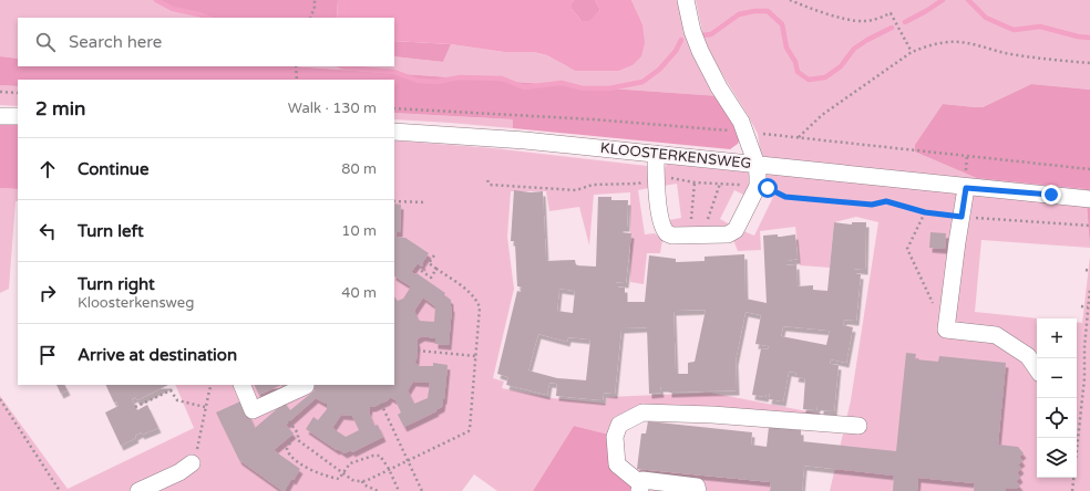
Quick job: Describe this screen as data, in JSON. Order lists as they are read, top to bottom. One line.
{"streets":{"street":["KLOOSTERKENSWEG"]},"page":{"search":"Search here","heading":["2 min","Walk · 130 m"],"list":[["Continue","80 m"],["Turn left","10 m"],["Turn right","Kloosterkensweg","40 m"],"Arrive at destination"],"map_buttons":["+","−"]}}
